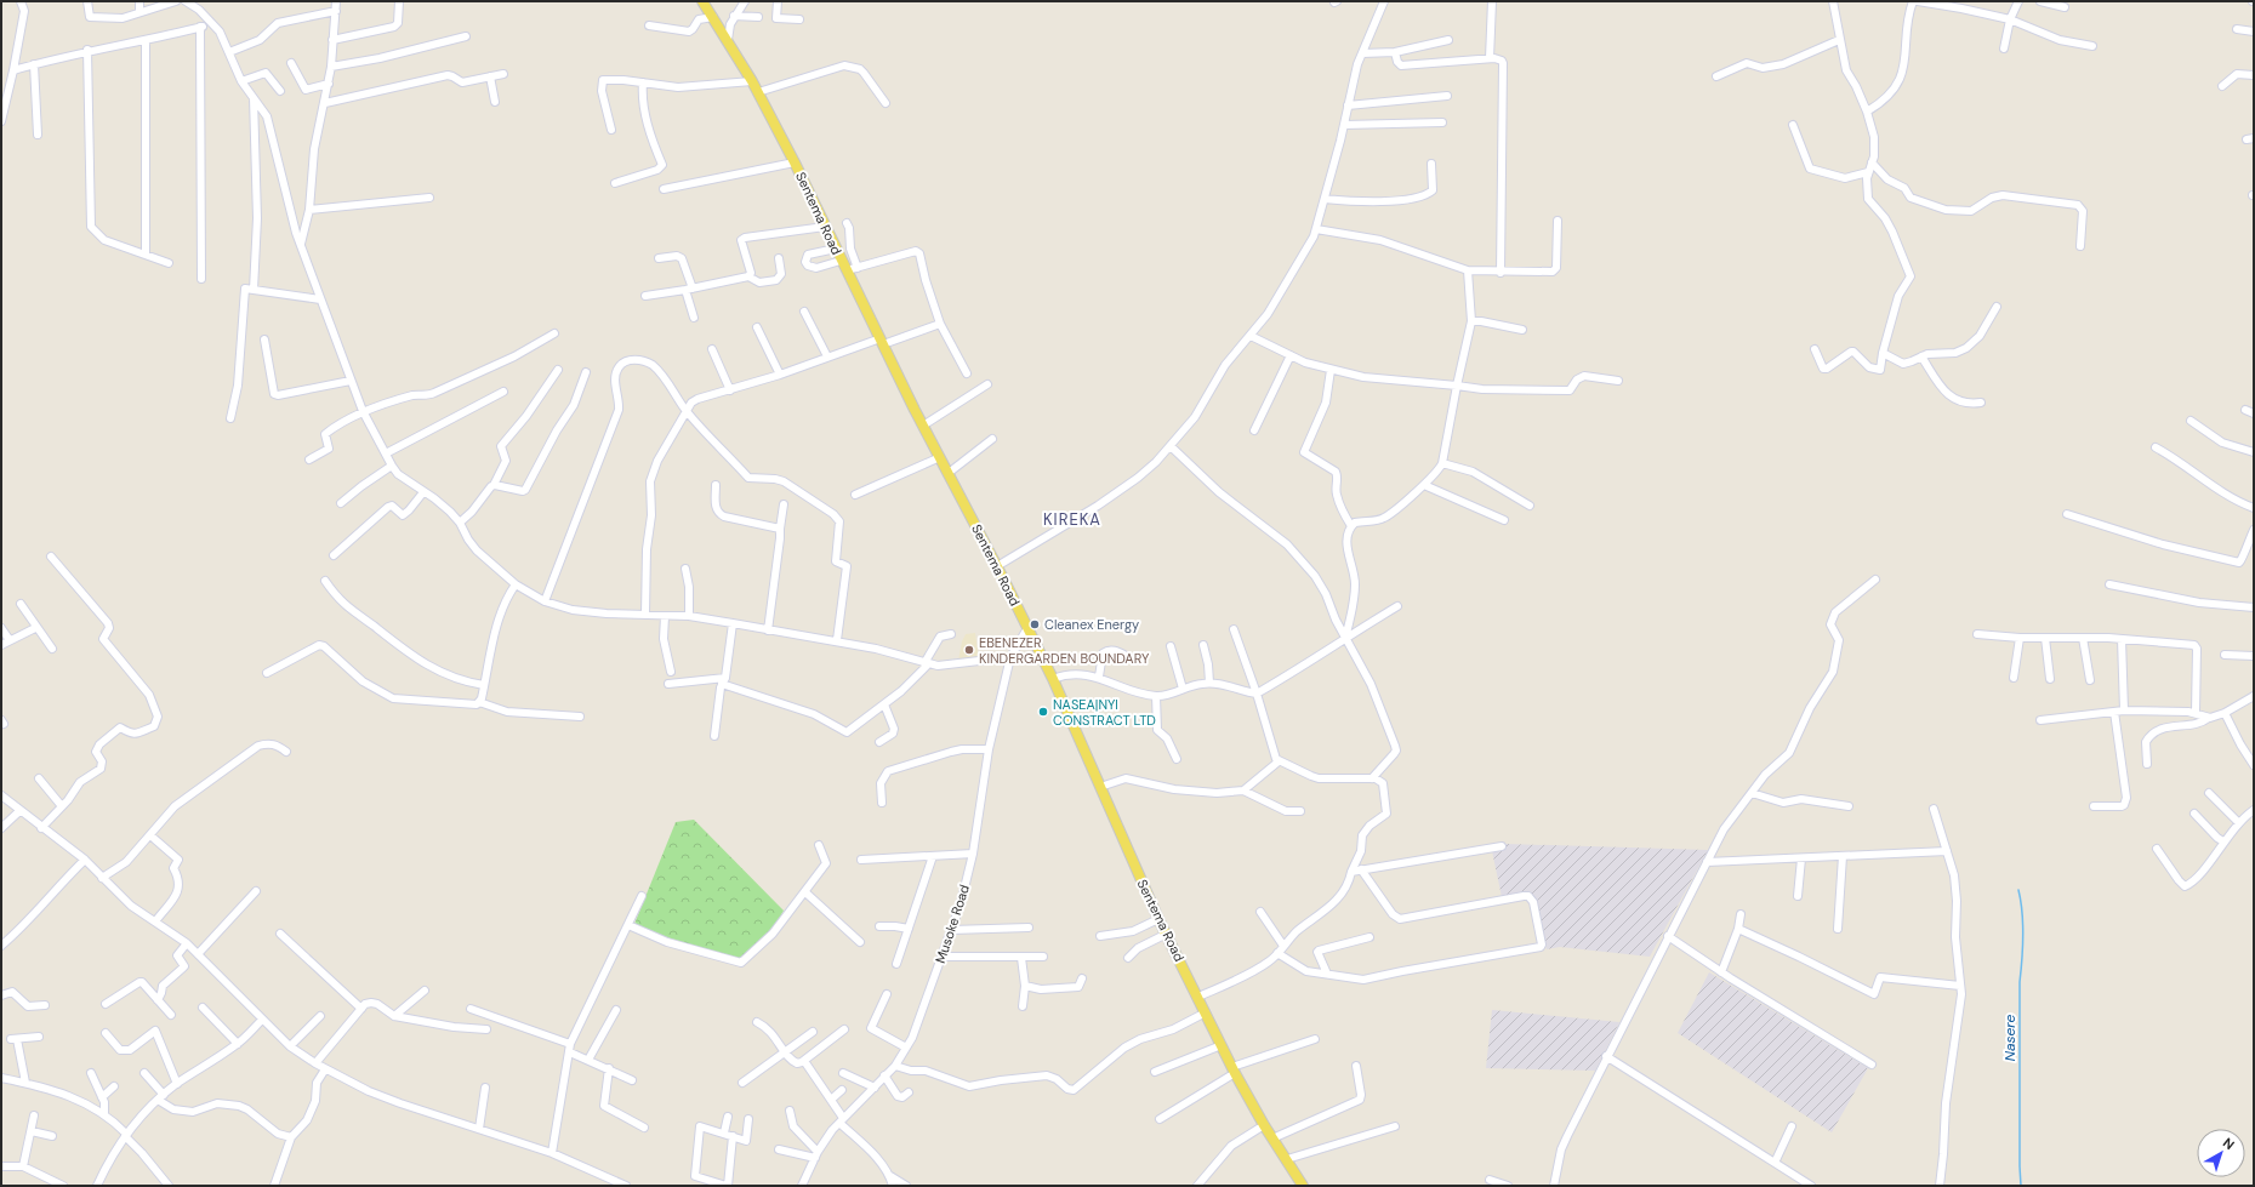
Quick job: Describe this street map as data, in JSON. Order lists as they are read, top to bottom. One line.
{"streets":{"main road":["Sentema Road"],"street":["Musoke Road"]},"crossings":[["Sentema Road","Musoke Road"]],"districts":["KIREKA"],"water":["Nasere"],"places":["Cleanex Energy","EBENEZER KINDERGARDEN BOUNDARY","NASEA|NYI CONSTRACT LTD"],"north":"top right"}
